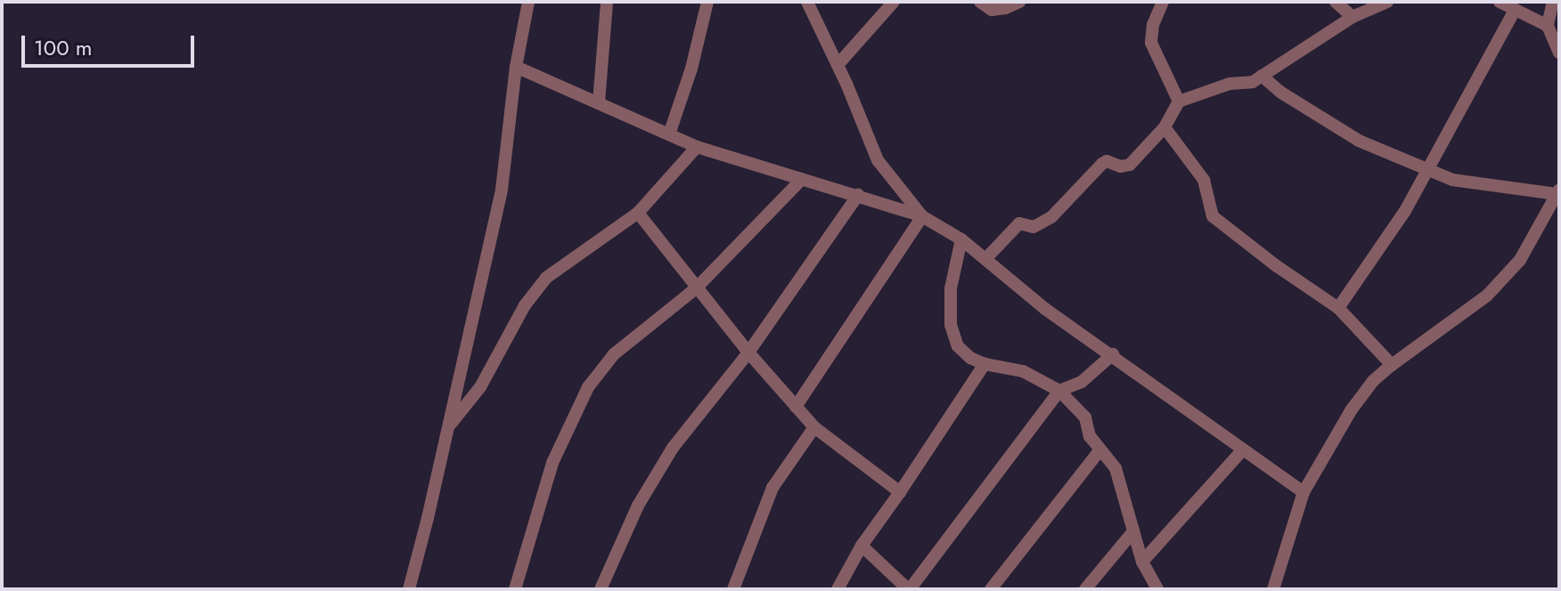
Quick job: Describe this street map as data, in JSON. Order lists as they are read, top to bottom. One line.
{"scale_bar":"100 m"}
